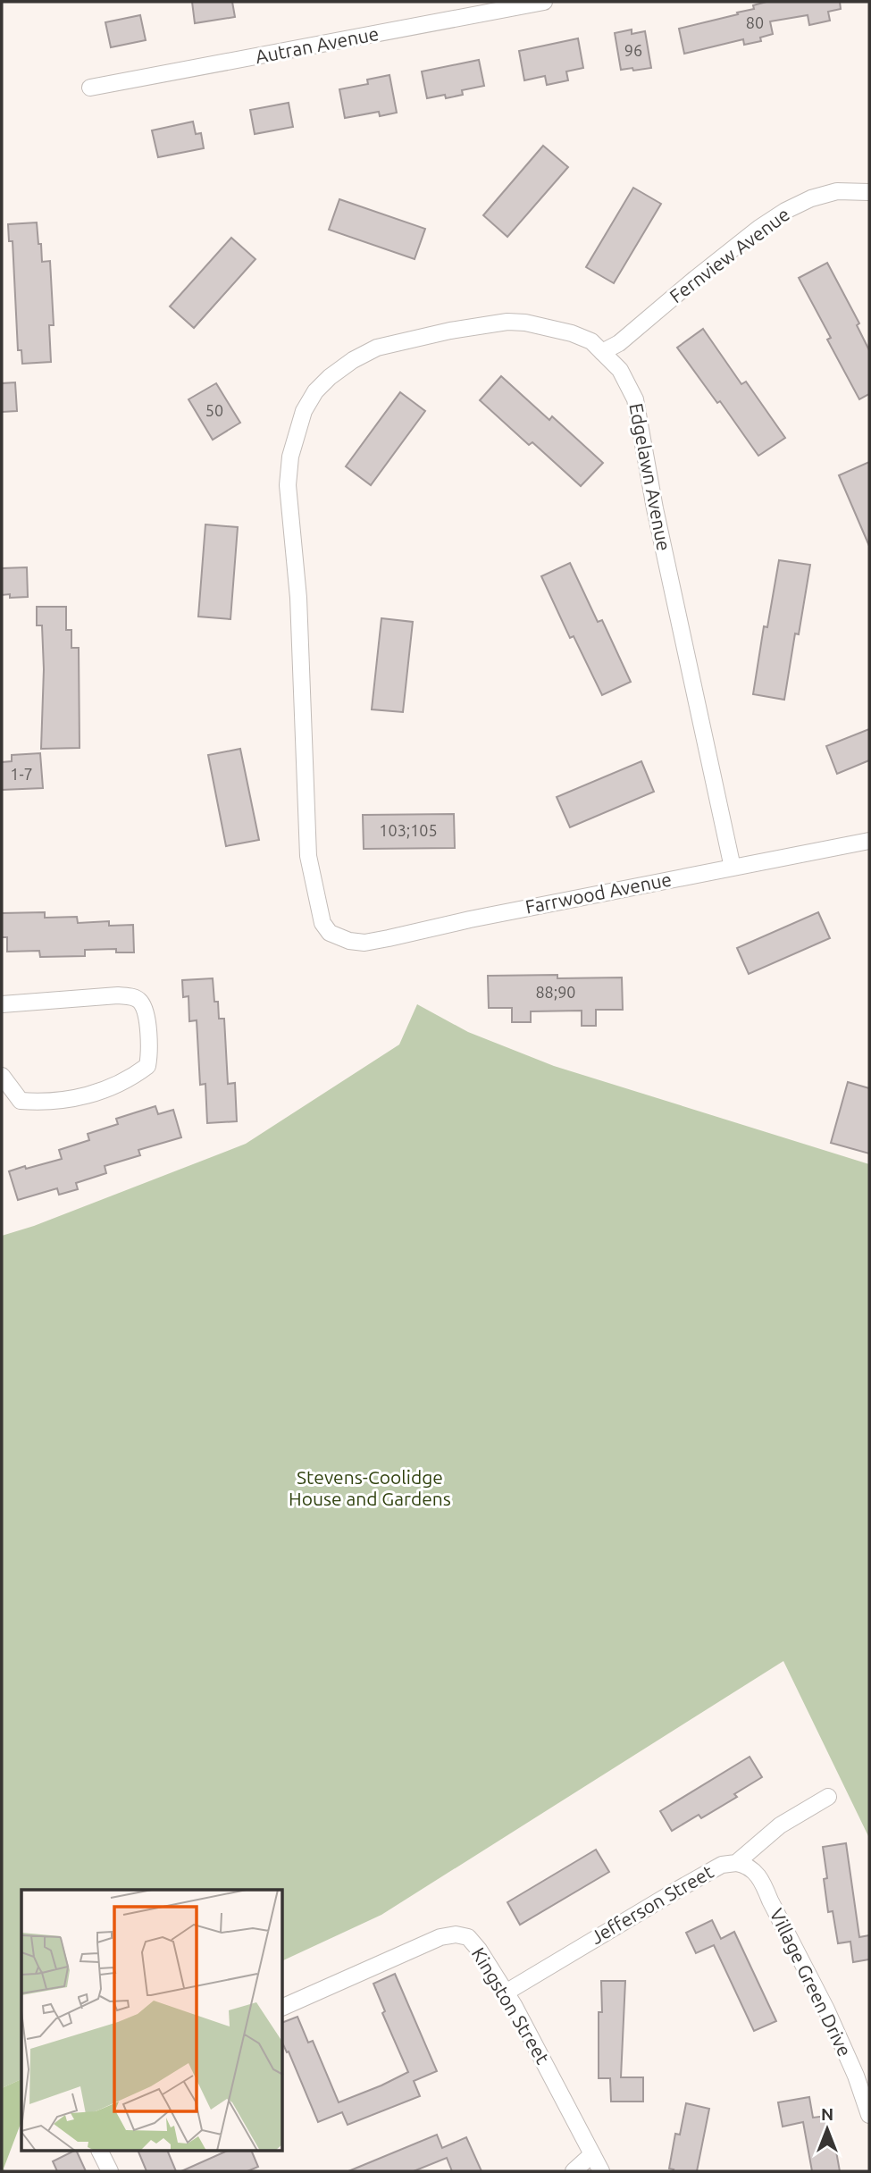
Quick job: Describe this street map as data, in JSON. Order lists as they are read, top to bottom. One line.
{"streets":{"street":["Autran Avenue","Fernview Avenue","Edgelawn Avenue","Farrwood Avenue","Jefferson Street","Village Green Drive","Kingston Street"]},"crossings":[["Fernview Avenue","Edgelawn Avenue"],["Edgelawn Avenue","Farrwood Avenue"],["Jefferson Street","Village Green Drive"],["Jefferson Street","Kingston Street"]],"parks":["Stevens-Coolidge House and Gardens"],"house_numbers":["80","96","50","1-7","103;105","88;90"],"north":"top"}
